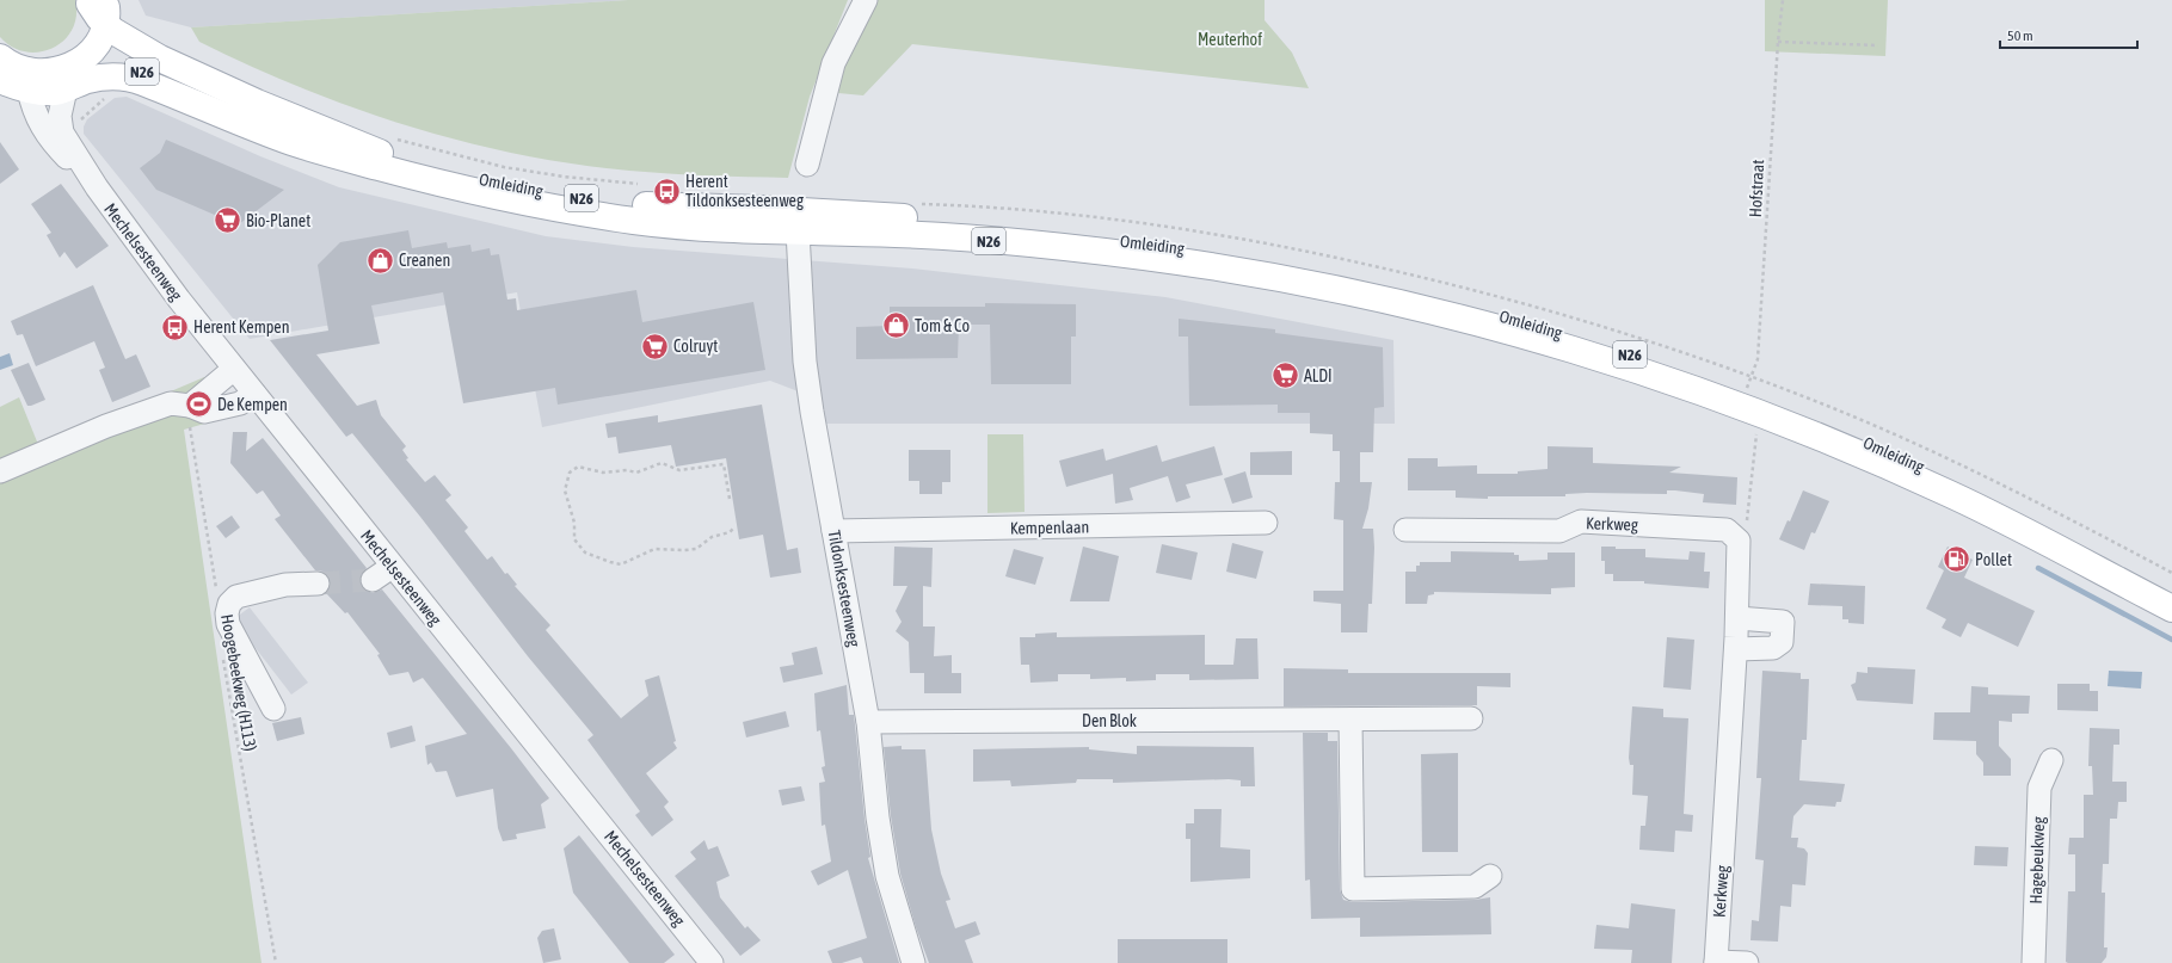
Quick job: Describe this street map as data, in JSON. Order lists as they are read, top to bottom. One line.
{"streets":{"main road":["N26","Omleiding"],"street":["Mechelsesteenweg","Kerkweg","Kempenlaan","Tildonksesteenweg","Den Blok","Hagebeukweg"],"path":["Hofstraat","Hoogebeekweg (H113)"]},"crossings":[["N26","Omleiding"],["N26","Mechelsesteenweg"],["Omleiding","Mechelsesteenweg"],["Omleiding","Tildonksesteenweg"],["Kempenlaan","Tildonksesteenweg"],["Tildonksesteenweg","Den Blok"]],"parks":["Meuterhof"],"places":{"bus stop":["Herent Tildonksesteenweg","Herent Kempen"],"supermarket":["Bio-Planet","Colruyt","ALDI"],"shop":["Creanen","Tom & Co"],"sports":["De Kempen"],"fuel station":["Pollet"]},"scale_bar":"50 m"}
